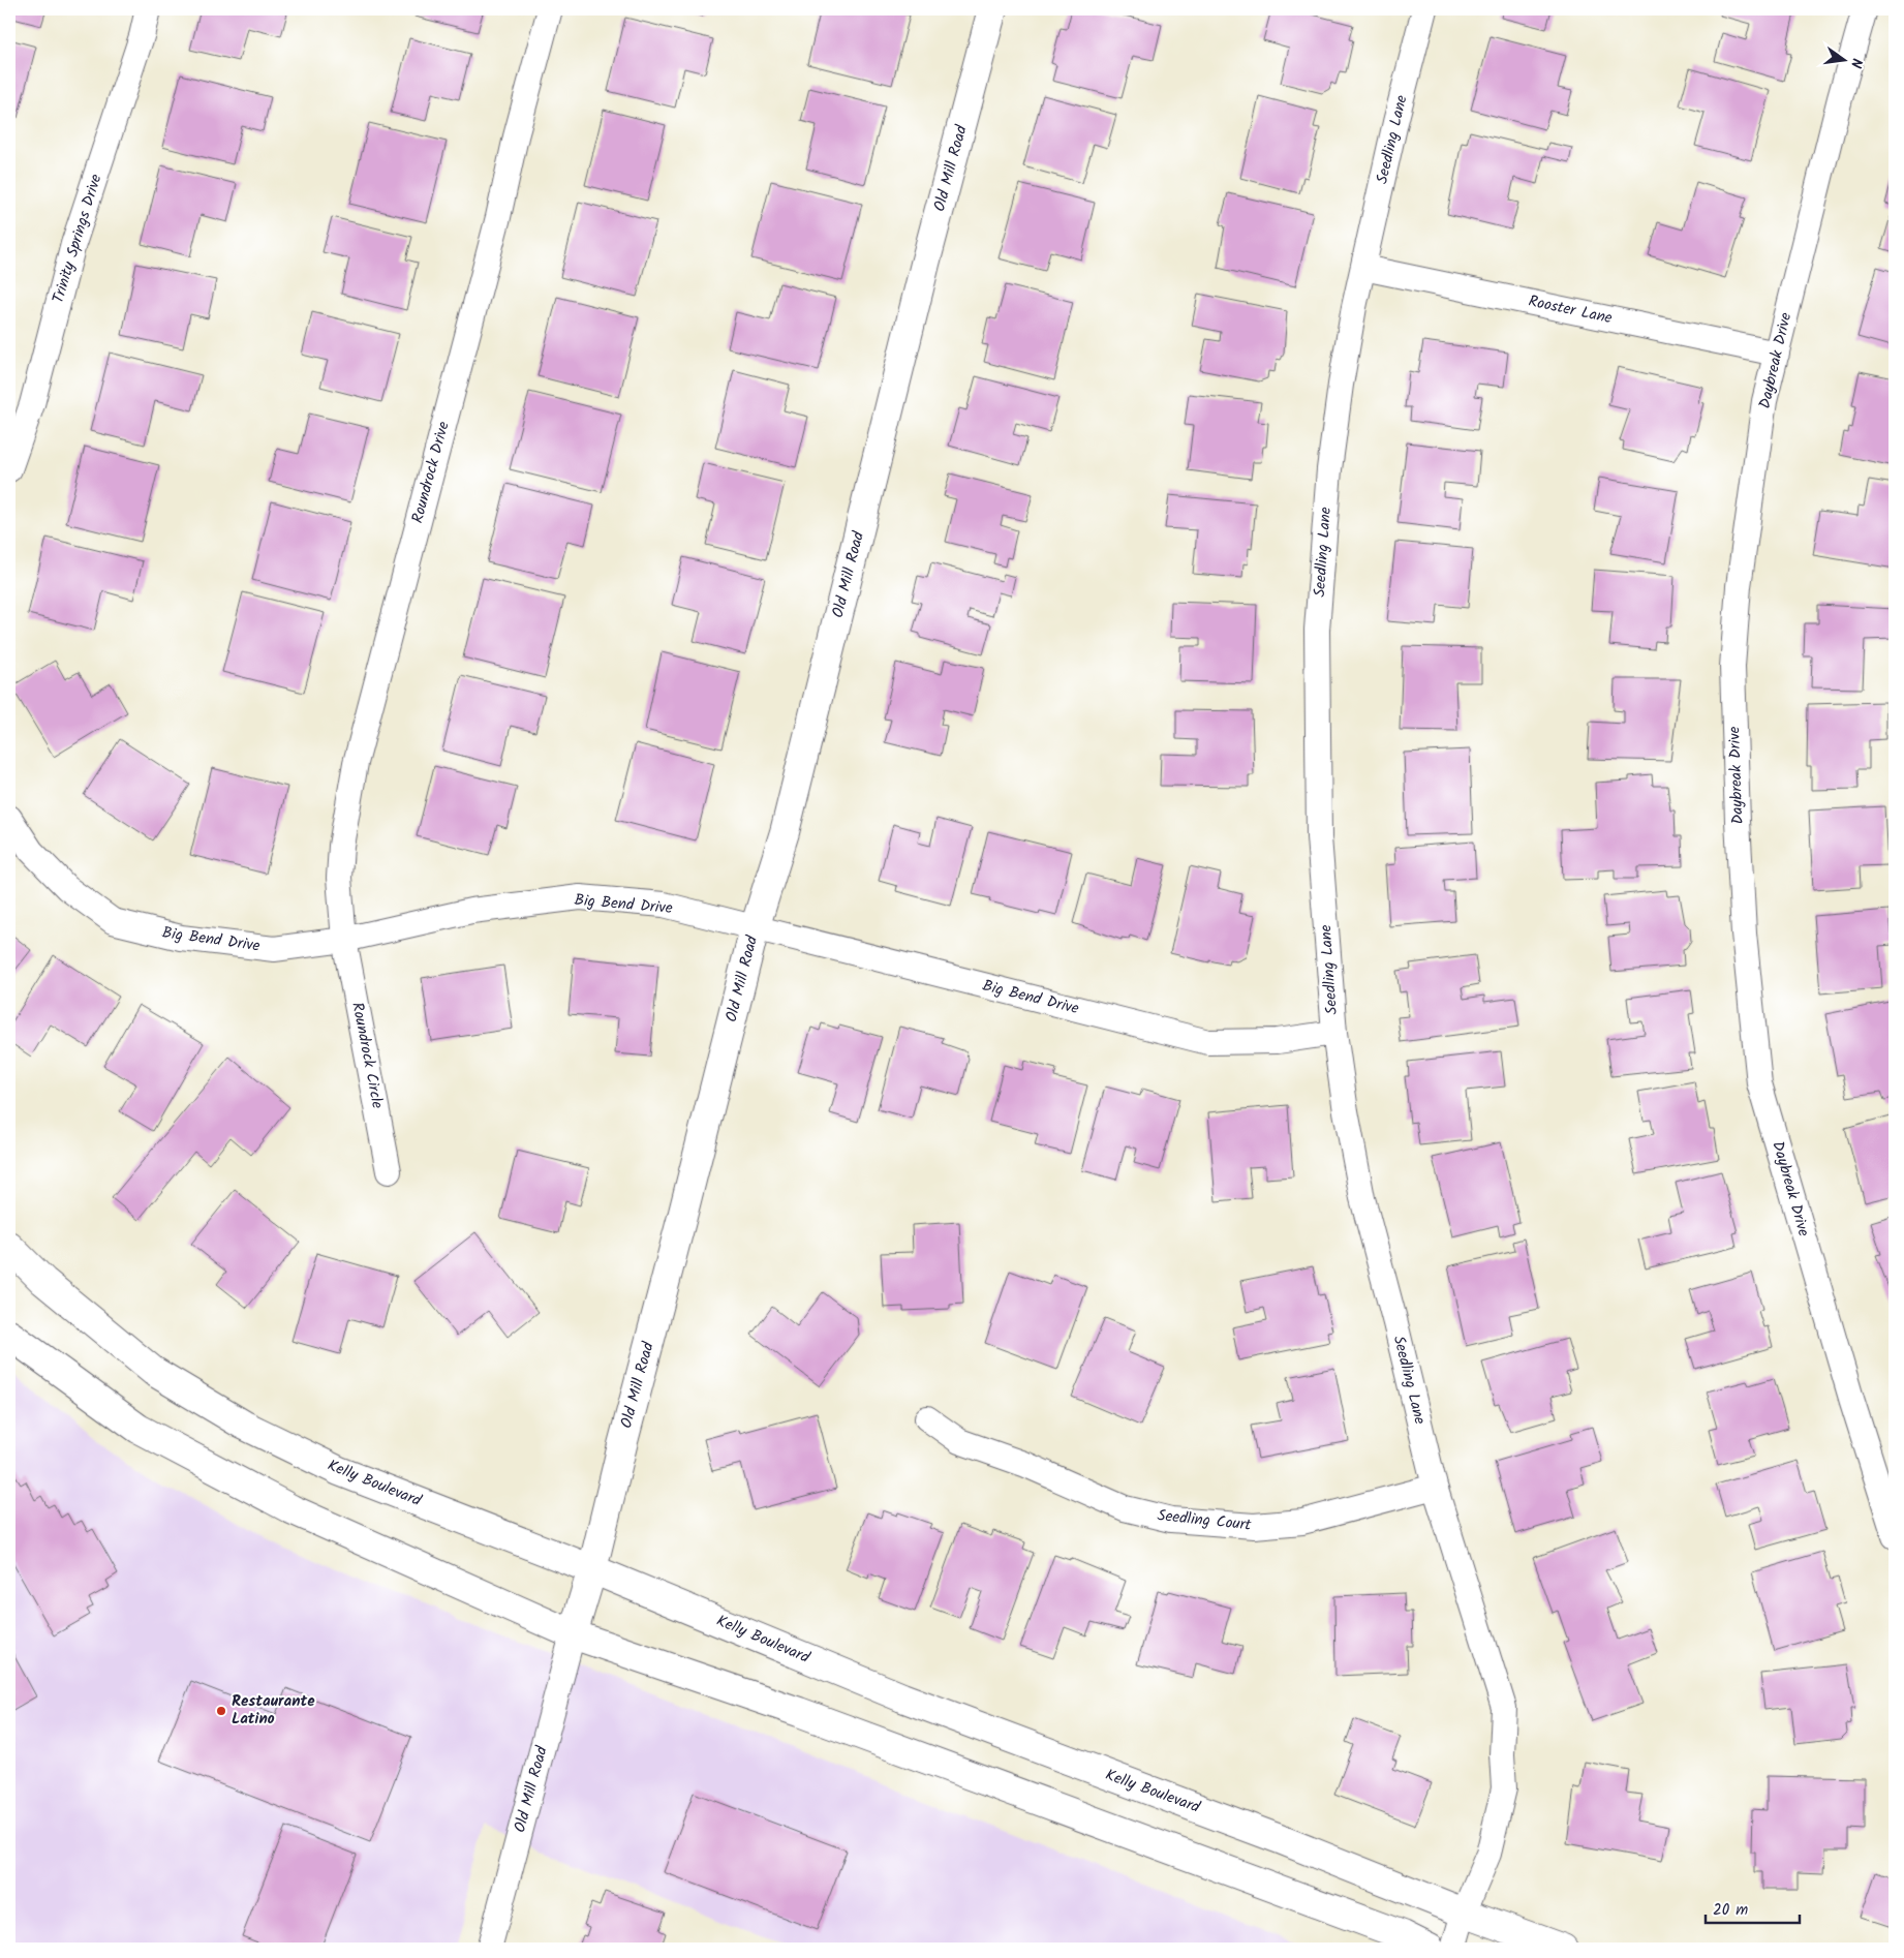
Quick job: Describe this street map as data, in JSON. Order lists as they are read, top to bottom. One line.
{"streets":{"main road":["Old Mill Road","Kelly Boulevard"],"street":["Seedling Lane","Trinity Springs Drive","Rooster Lane","Daybreak Drive","Roundrock Drive","Big Bend Drive","Roundrock Circle","Seedling Court"]},"crossings":[["Seedling Lane","Rooster Lane"],["Seedling Lane","Big Bend Drive"],["Seedling Lane","Kelly Boulevard"],["Seedling Lane","Seedling Court"],["Old Mill Road","Big Bend Drive"],["Old Mill Road","Kelly Boulevard"],["Rooster Lane","Daybreak Drive"],["Roundrock Drive","Big Bend Drive"],["Roundrock Drive","Roundrock Circle"],["Big Bend Drive","Roundrock Circle"]],"places":["Restaurante Latino"],"scale_bar":"20 m","north":"right"}
